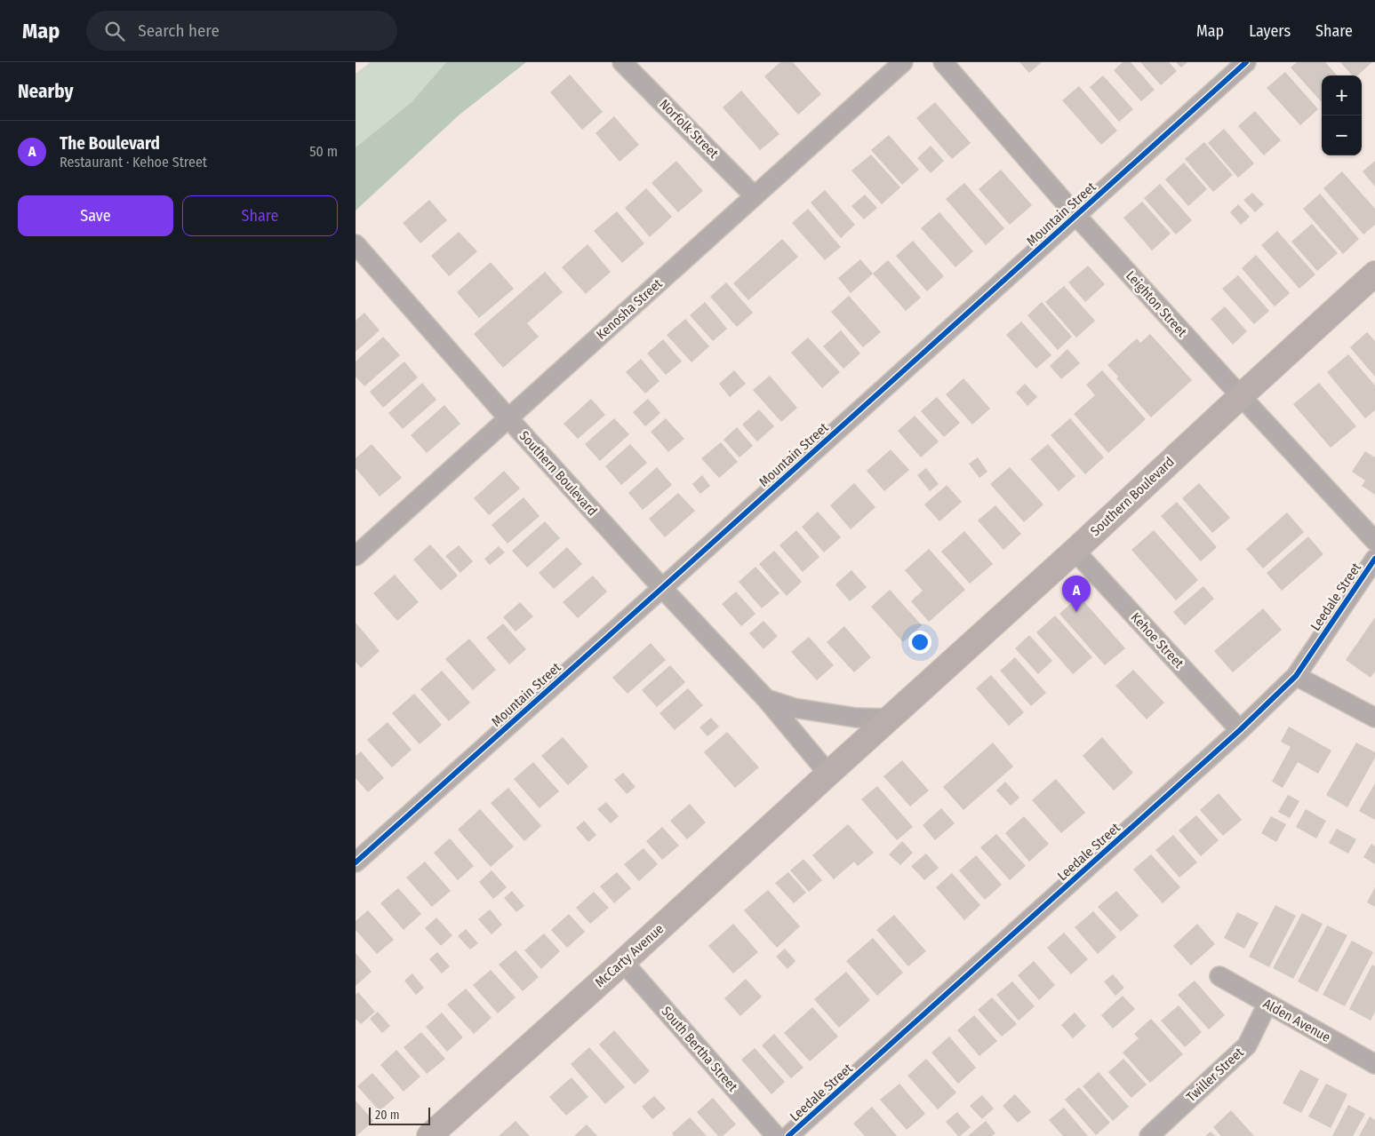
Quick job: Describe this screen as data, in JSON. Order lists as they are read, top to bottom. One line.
{"streets":{"main road":["Southern Boulevard","McCarty Avenue"],"street":["Norfolk Street","Mountain Street","Leighton Street","Kenosha Street","Leedale Street","Kehoe Street","Alden Avenue","South Bertha Street","Twiller Street"]},"crossings":[["Norfolk Street","Kenosha Street"],["Mountain Street","Leighton Street"],["Mountain Street","Southern Boulevard"],["Leighton Street","Southern Boulevard"],["Kenosha Street","Southern Boulevard"],["Southern Boulevard","Kehoe Street"],["Southern Boulevard","McCarty Avenue"],["Leedale Street","Kehoe Street"],["McCarty Avenue","South Bertha Street"],["Alden Avenue","Twiller Street"]],"scale_bar":"20 m","page":{"header":"Map","search":"Search here","nav":["Map","Layers","Share"],"heading":"Nearby","map_buttons":["+","−"],"list":[{"mark":"A","name":"The Boulevard","note":"Restaurant · Kehoe Street","value":"50 m"}],"buttons":["Save","Share"],"pins":"A","scale":"20 m"}}
